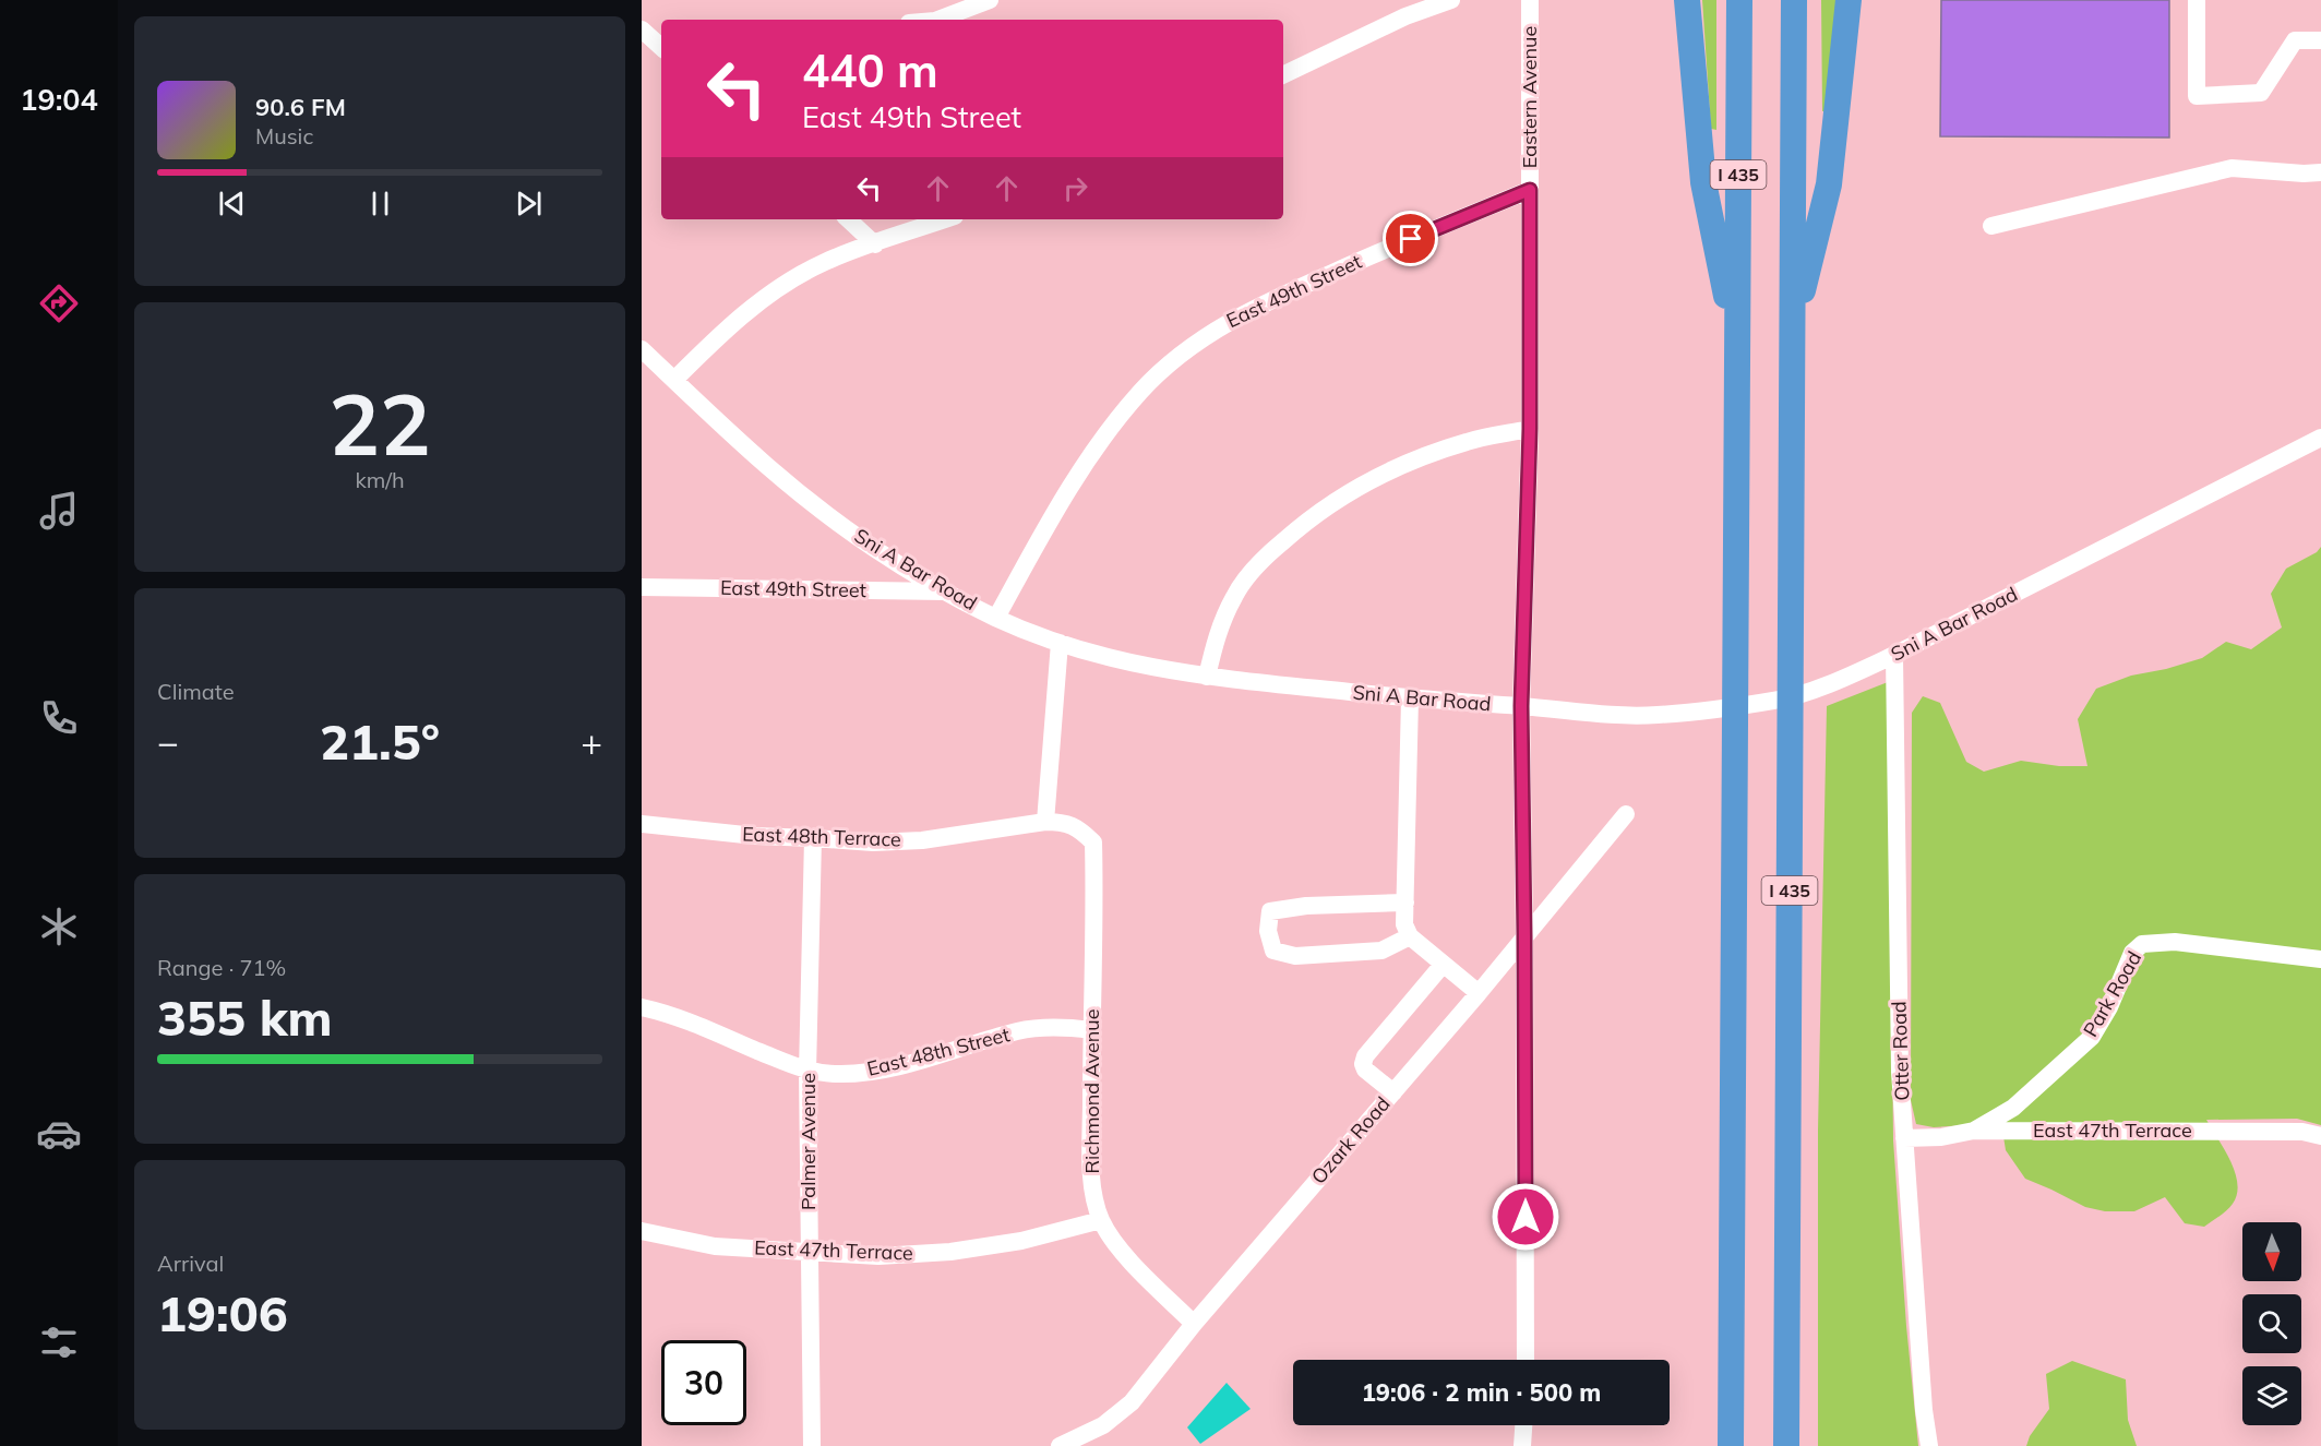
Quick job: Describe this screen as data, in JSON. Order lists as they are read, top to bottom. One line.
{"streets":{"highway":["I 435"],"street":["Eastern Avenue","East 49th Street","Sni A Bar Road","East 48th Terrace","Park Road","Otter Road","East 48th Street","Richmond Avenue","East 47th Terrace","Ozark Road","Palmer Avenue"]},"crossings":[["Eastern Avenue","East 49th Street"],["Eastern Avenue","Sni A Bar Road"],["Eastern Avenue","Ozark Road"],["East 49th Street","Sni A Bar Road"],["Sni A Bar Road","Otter Road"],["East 48th Terrace","Richmond Avenue"],["East 48th Terrace","Palmer Avenue"],["Park Road","East 47th Terrace"],["Otter Road","East 47th Terrace"],["East 48th Street","Richmond Avenue"],["East 48th Street","Palmer Avenue"],["Richmond Avenue","East 47th Terrace"],["Richmond Avenue","Ozark Road"],["East 47th Terrace","Palmer Avenue"]],"north":"bottom","page":{"tabs":"19:04","turn":["440 m","East 49th Street"],"song":["90.6 FM","Music"],"tile":[["22","km/h"],"Climate",["Range · 71%","355 km"],["Arrival","19:06"]],"heat":["−","21.5°","+"],"limit":"30","trip":"19:06 · 2 min · 500 m"}}
